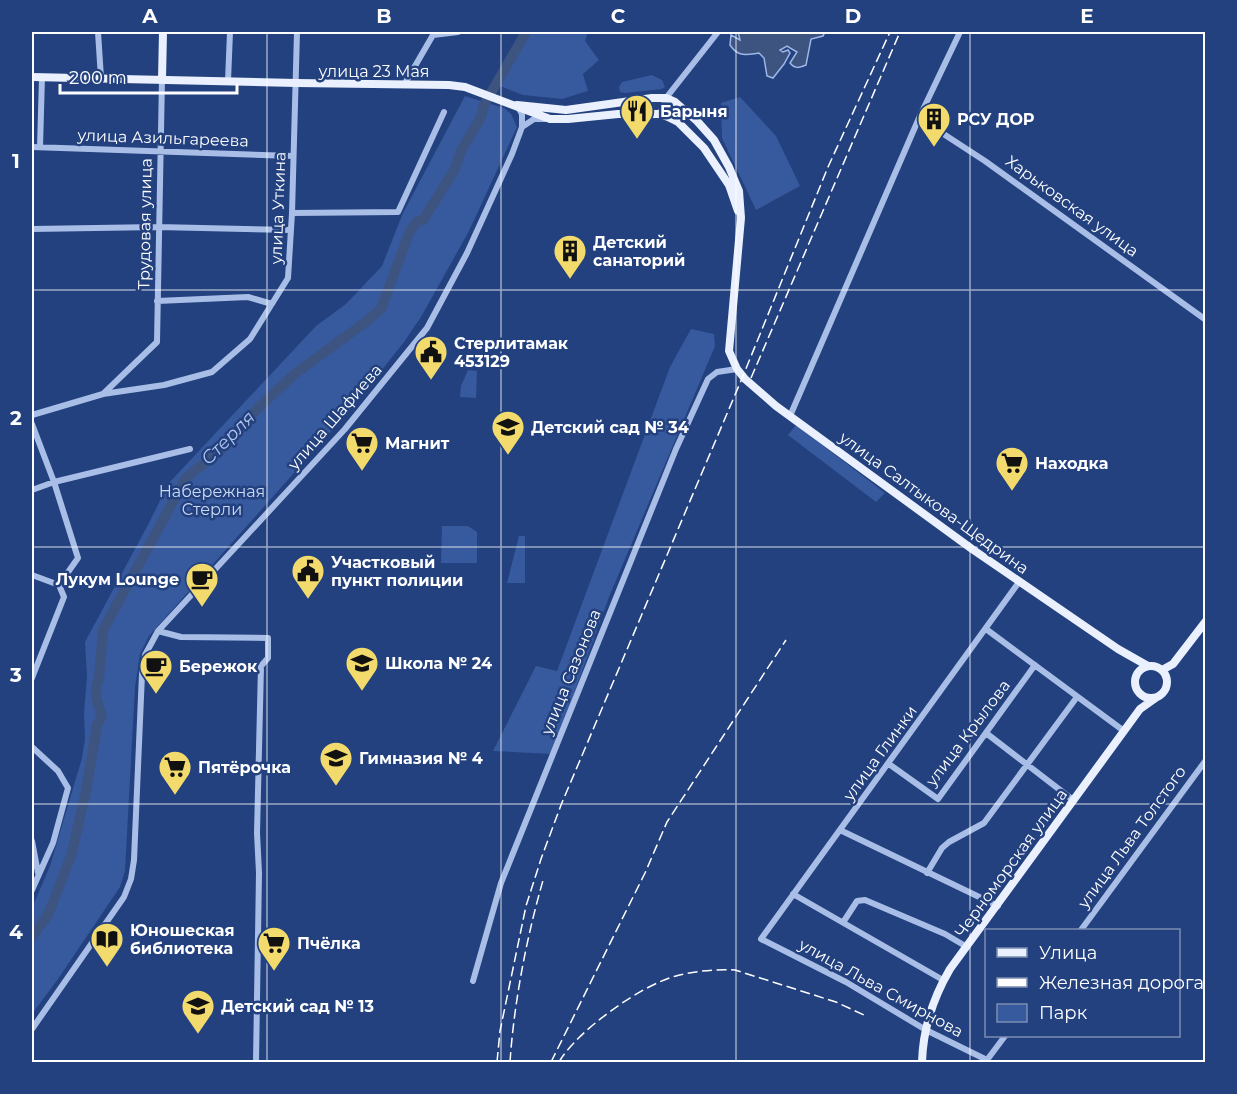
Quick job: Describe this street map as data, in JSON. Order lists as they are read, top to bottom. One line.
{"streets":{"main road":["улица 23 Мая","Трудовая улица","улица Салтыкова-Щедрина","Черноморская улица"],"street":["улица Азильгареева","Харьковская улица","улица Уткина","улица Шафиева","улица Сазонова","улица Крылова","улица Глинки","улица Льва Толстого","улица Льва Смирнова"]},"crossings":[["улица 23 Мая","улица Уткина"],["улица 23 Мая","Трудовая улица"],["улица Азильгареева","улица Уткина"],["улица Азильгареева","Трудовая улица"],["улица Уткина","Трудовая улица"],["улица Салтыкова-Щедрина","улица Сазонова"],["улица Салтыкова-Щедрина","улица Глинки"],["улица Салтыкова-Щедрина","Черноморская улица"],["улица Крылова","улица Глинки"],["улица Глинки","улица Льва Смирнова"],["Черноморская улица","улица Льва Смирнова"]],"water":["Стерля"],"parks":["Набережная Стерли"],"places":{"restaurant":["Барыня"],"building":["РСУ ДОР","Детский санаторий"],"public building":["Стерлитамак 453129","Участковый пункт полиции"],"school or university":["Детский сад № 34","Школа № 24","Гимназия № 4","Детский сад № 13"],"supermarket":["Магнит","Находка","Пятёрочка","Пчёлка"],"cafe":["Лукум Lounge","Бережок"],"library":["Юношеская библиотека"]},"legend":["Улица","Железная дорога","Парк"],"scale_bar":"200 m","grid":{"columns":["A","B","C","D","E"],"rows":["1","2","3","4"]}}
